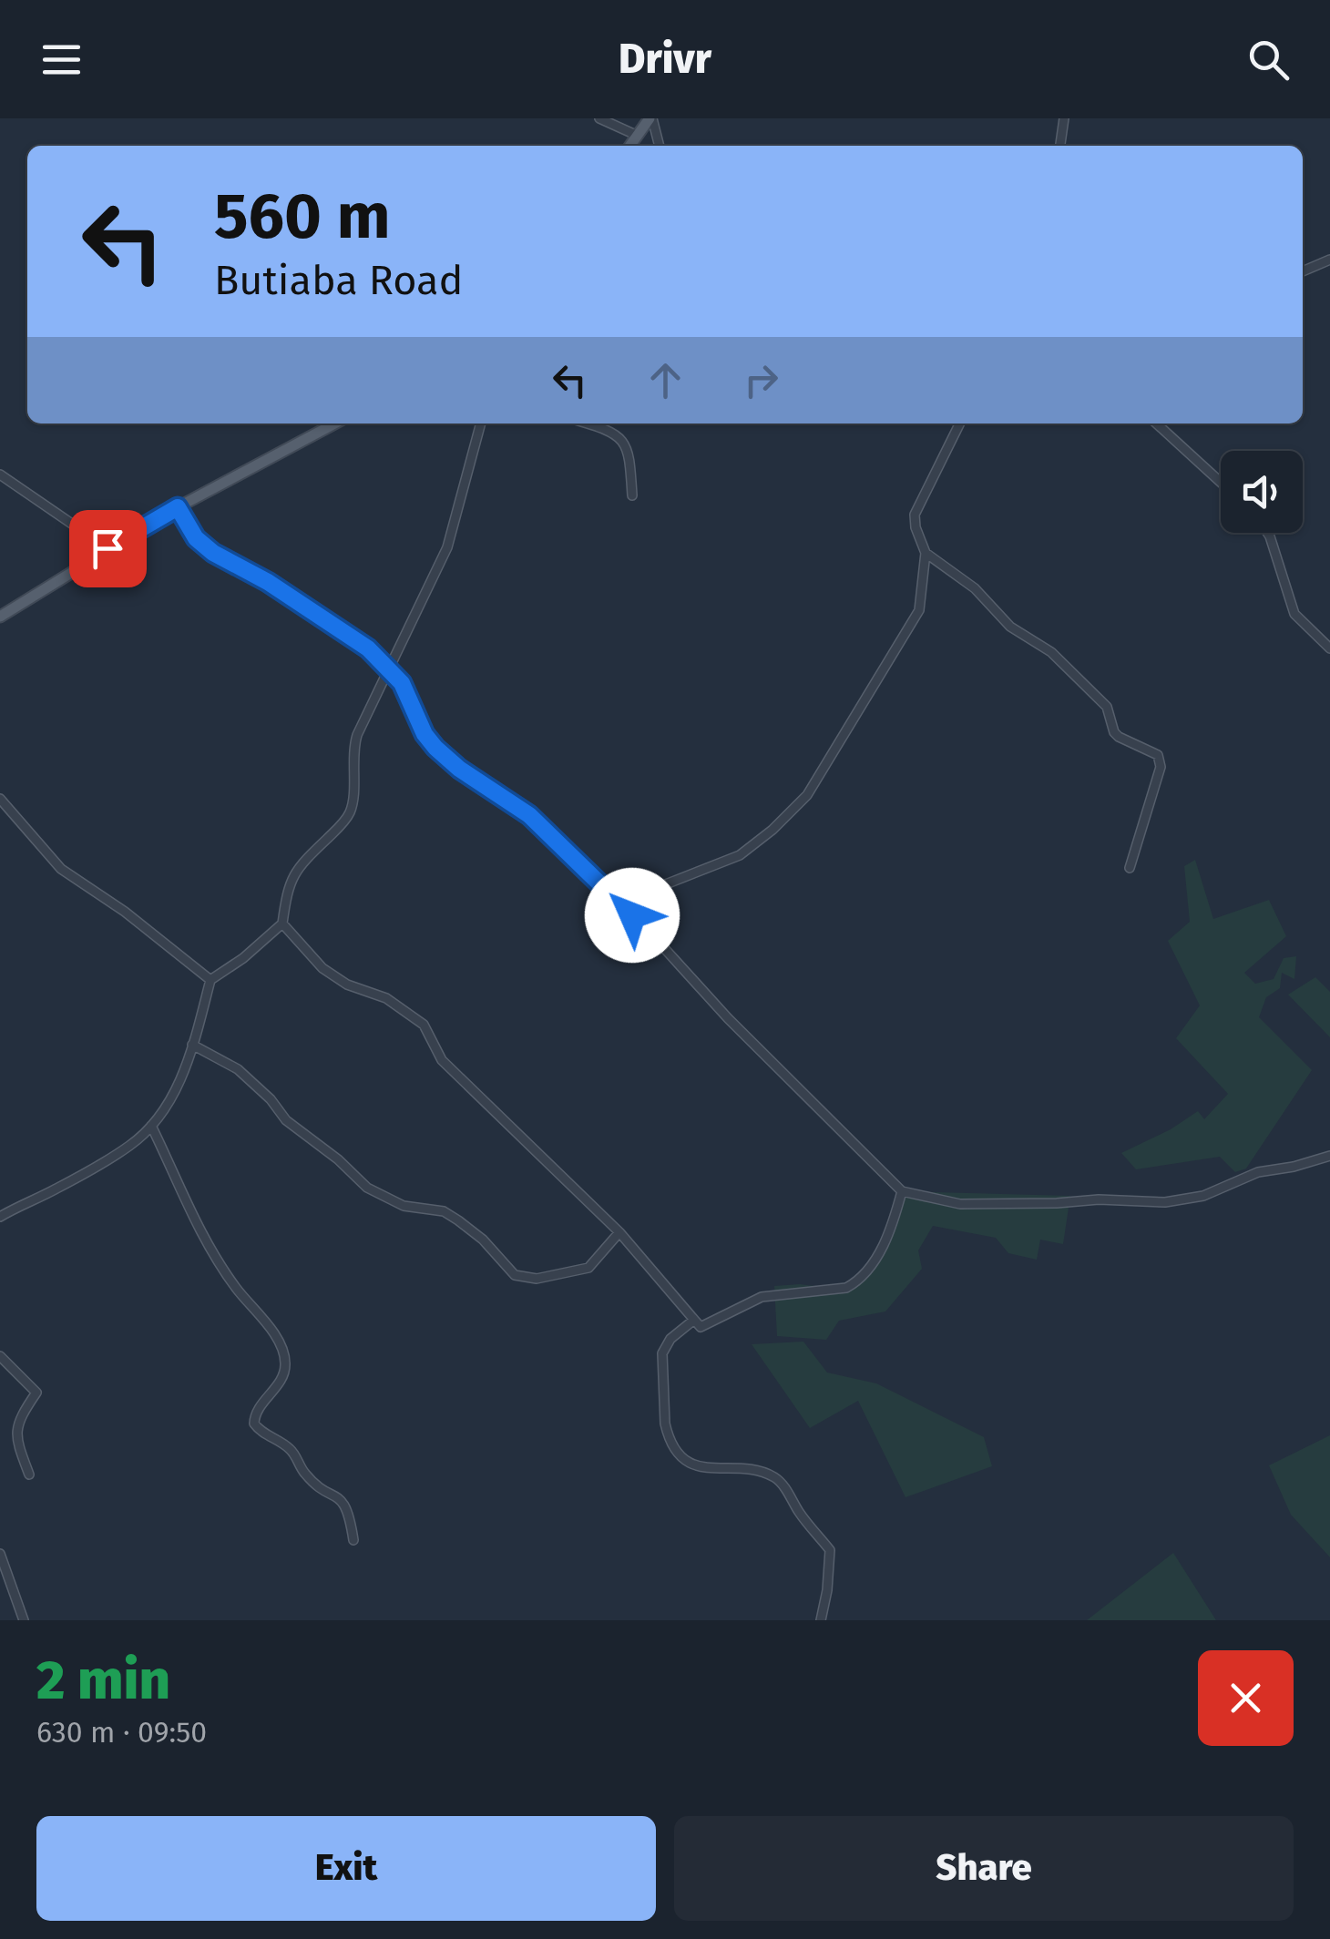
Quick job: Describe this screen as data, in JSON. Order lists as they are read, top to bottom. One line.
{"page":{"header":"Drivr","turn":["560 m","Butiaba Road"],"heading":["2 min","630 m · 09:50"],"buttons":["Exit","Share"]}}
